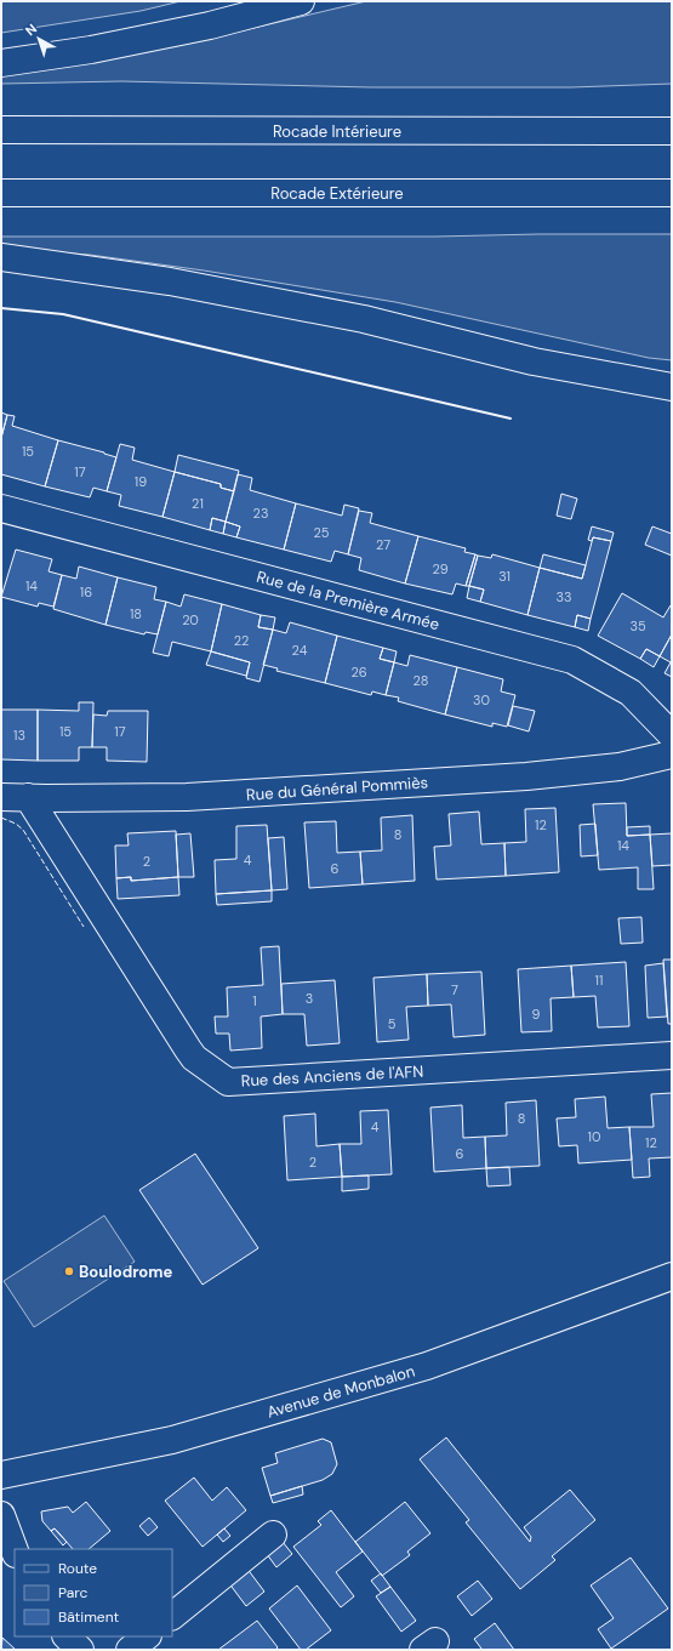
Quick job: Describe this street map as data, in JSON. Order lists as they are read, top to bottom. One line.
{"streets":{"main road":["Rocade Intérieure","Rocade Extérieure","Rue de la Première Armée","Rue du Général Pommiès","Rue des Anciens de l'AFN","Avenue de Monbalon"]},"crossings":[["Rue du Général Pommiès","Rue des Anciens de l'AFN"]],"places":["Boulodrome"],"house_numbers":["15","17","19","21","23","25","27","29","31","14","16","33","18","20","35","22","24","26","28","30","15","17","13","12","8","14","4","2","6","11","7","3","1","9","5","8","4","10","12","6","2"],"legend":["Route","Parc","Bâtiment"],"north":"top left"}
